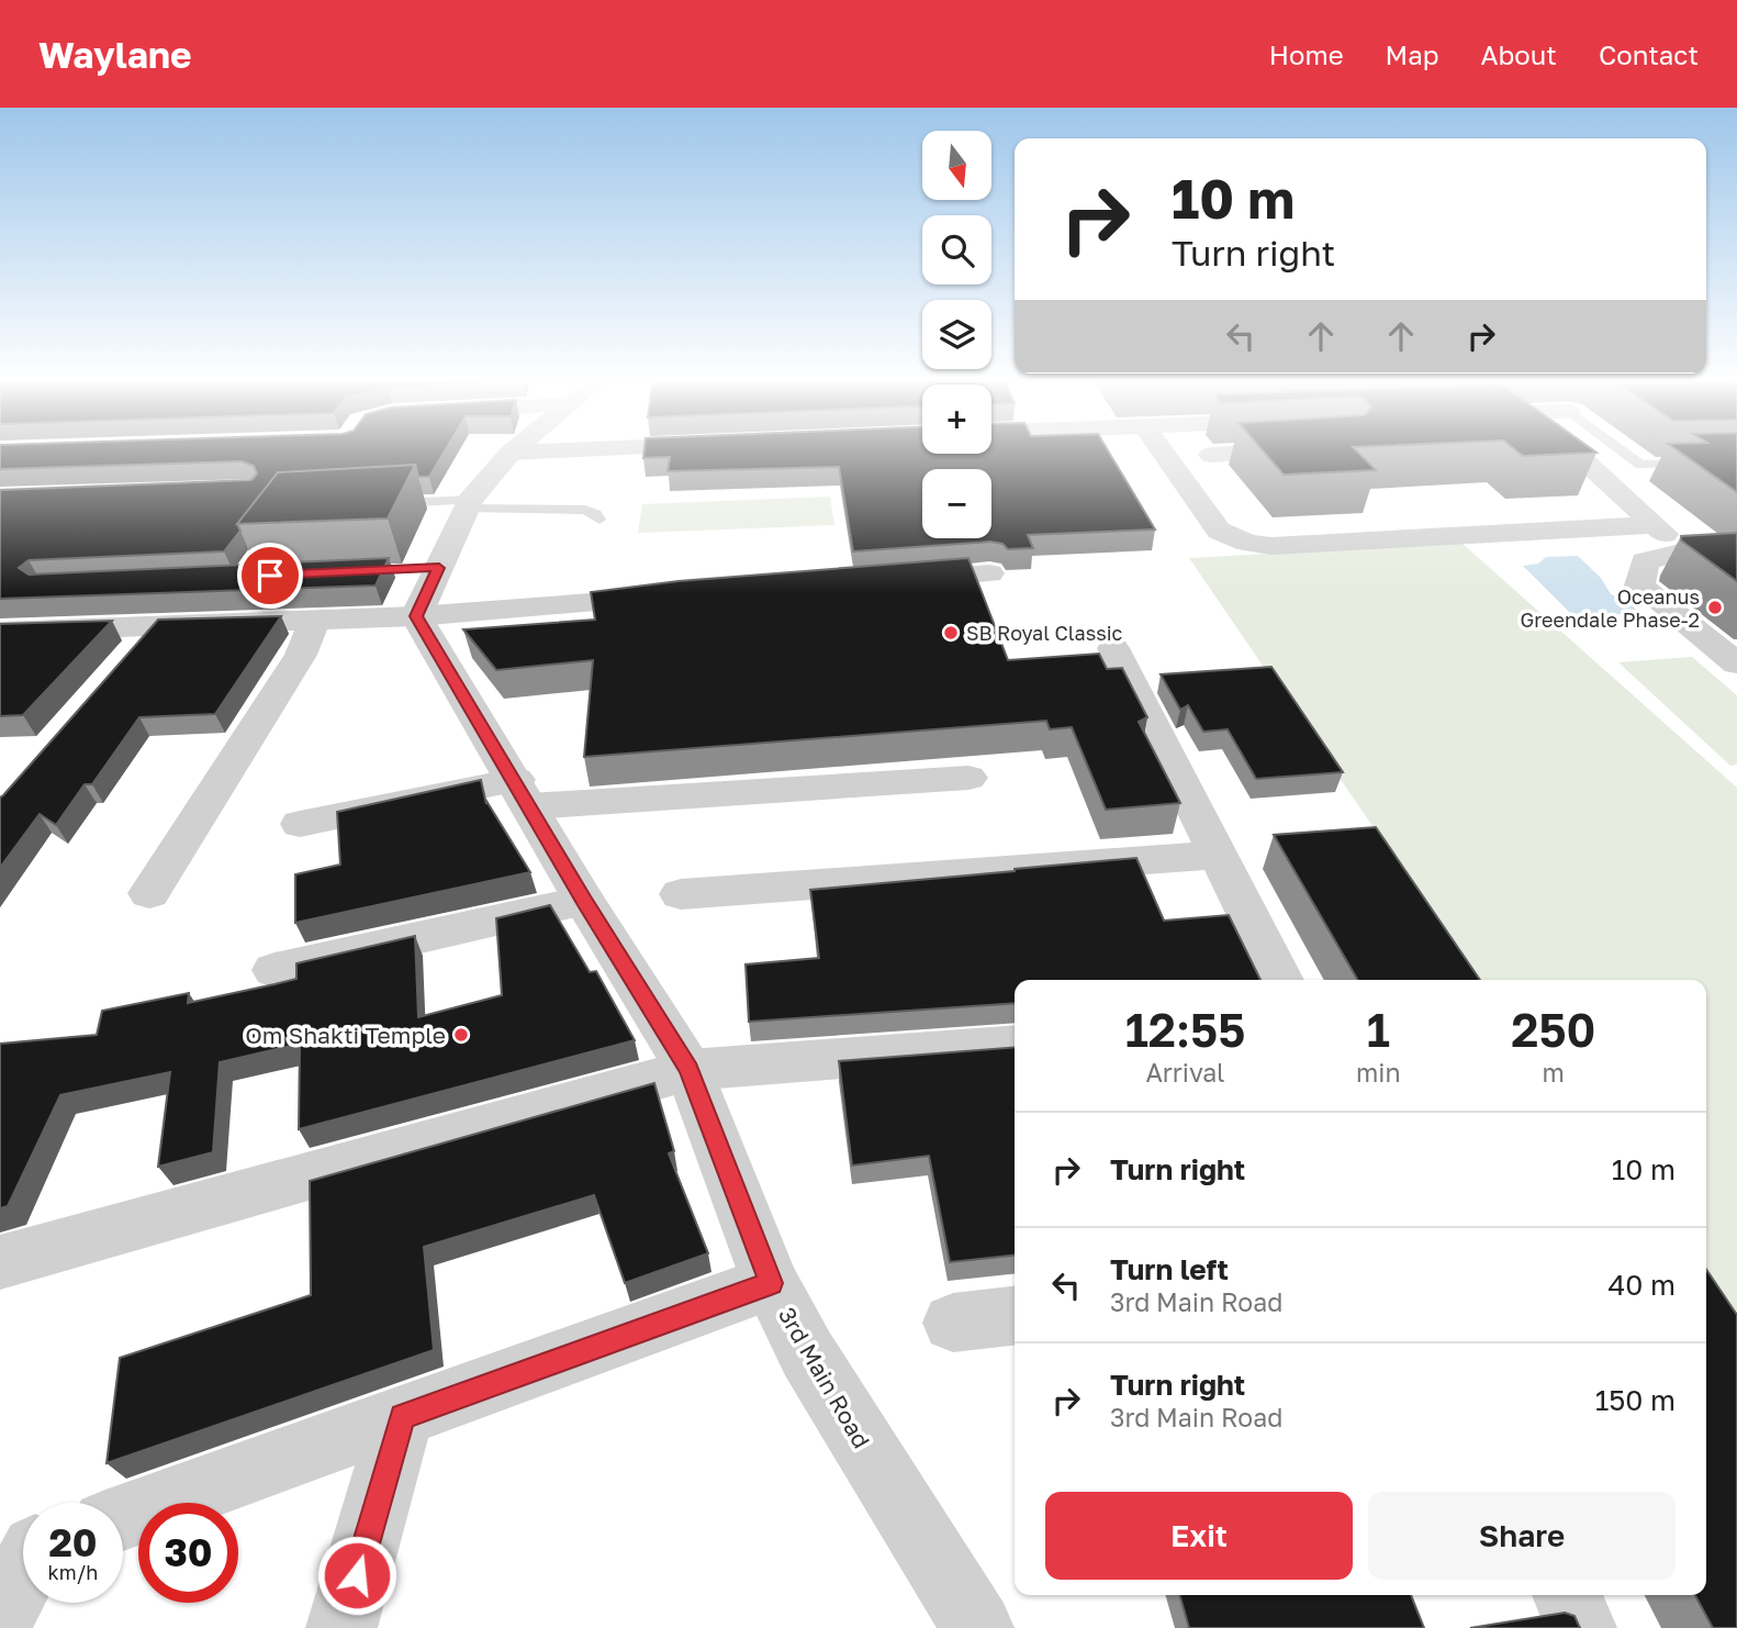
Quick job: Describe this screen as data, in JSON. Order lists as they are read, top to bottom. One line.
{"streets":{"street":["3rd Main Road"]},"places":["Oceanus Greendale Phase-2","SB Royal Classic","Om Shakti Temple"],"north":"bottom","page":{"header":"Waylane","nav":["Home","Map","About","Contact"],"map_buttons":["+","−"],"turn":["10 m","Turn right"],"eta":["12:55","Arrival","1","min","250","m"],"list":[{"name":"Turn right","value":"10 m"},{"name":"Turn left","note":"3rd Main Road","value":"40 m"},{"name":"Turn right","note":"3rd Main Road","value":"150 m"}],"buttons":["Exit","Share"],"speed":"20 km/h","limit":"30"}}
